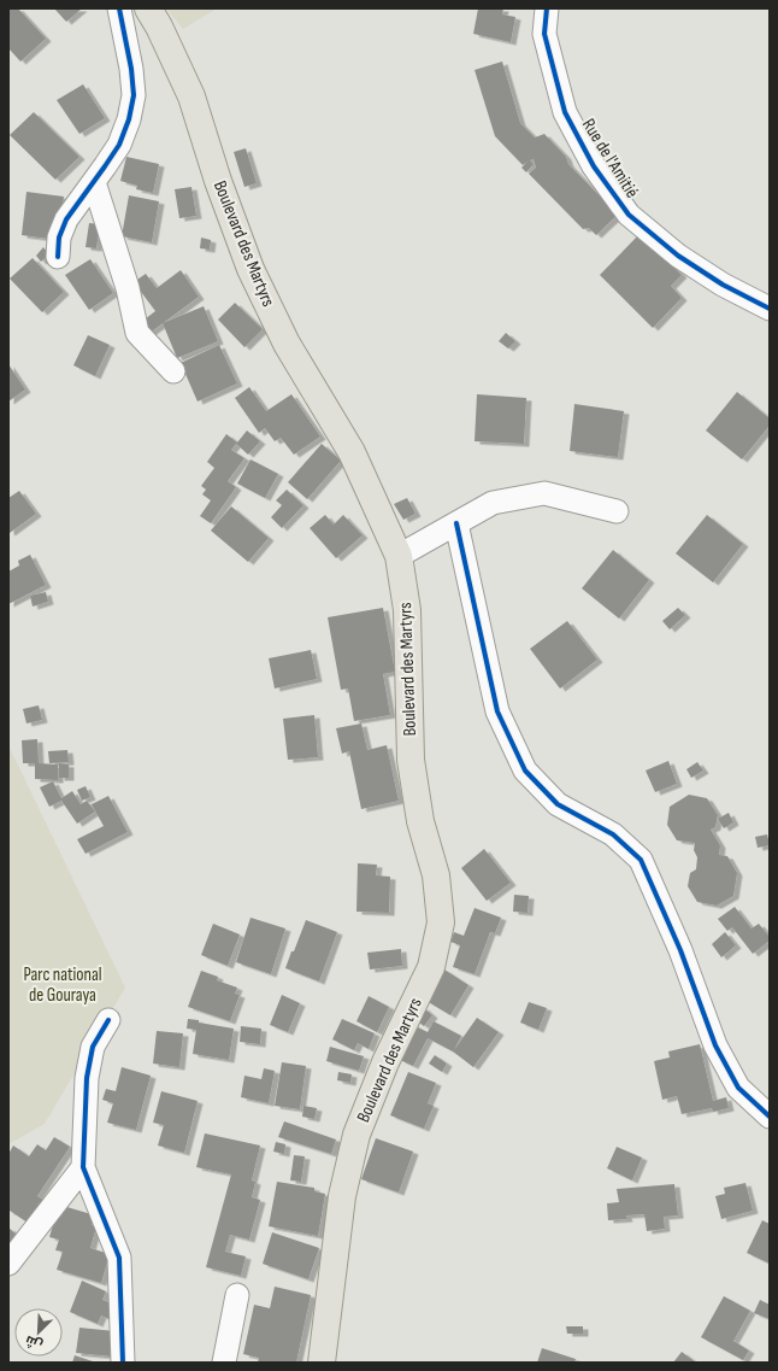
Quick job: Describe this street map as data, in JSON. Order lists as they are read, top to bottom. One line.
{"streets":{"main road":["Boulevard des Martyrs"],"street":["Rue de l'Amitié"]},"parks":["Parc national de Gouraya"],"north":"bottom left"}
